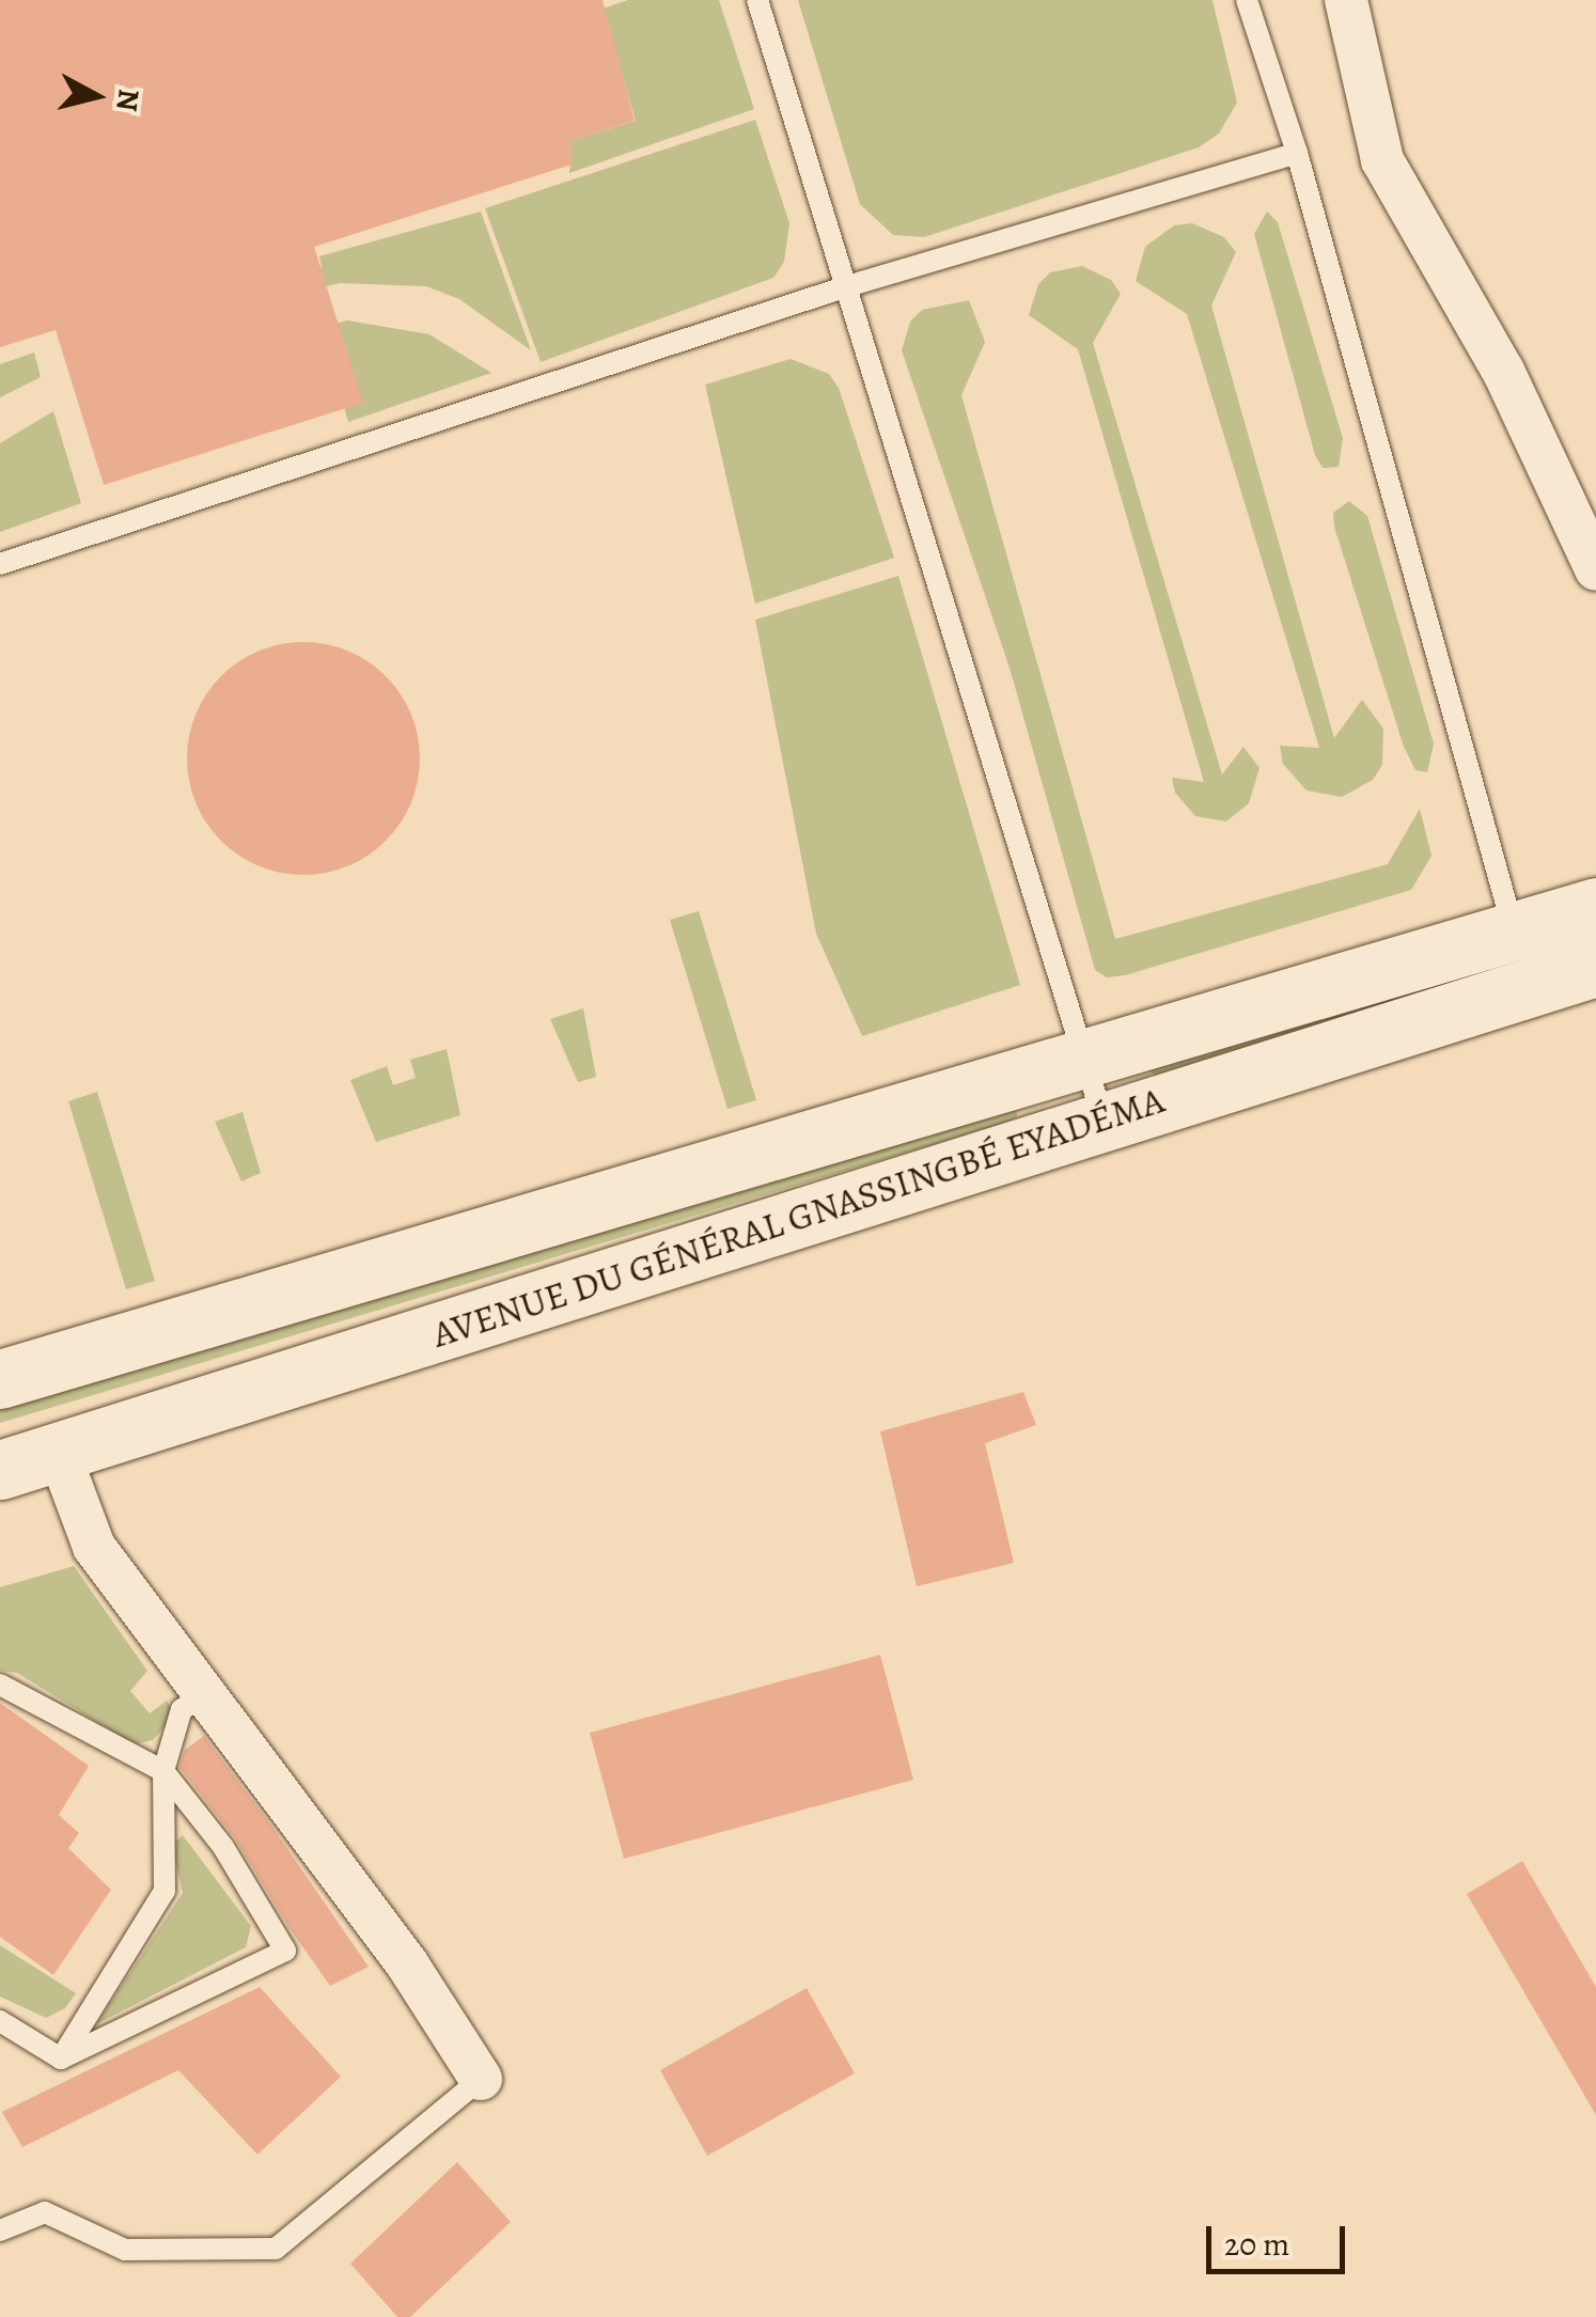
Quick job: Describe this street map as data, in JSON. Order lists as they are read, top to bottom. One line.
{"streets":{"main road":["AVENUE DU GÉNÉRAL GNASSINGBÉ EYADÉMA"]},"scale_bar":"20 m","north":"right"}
